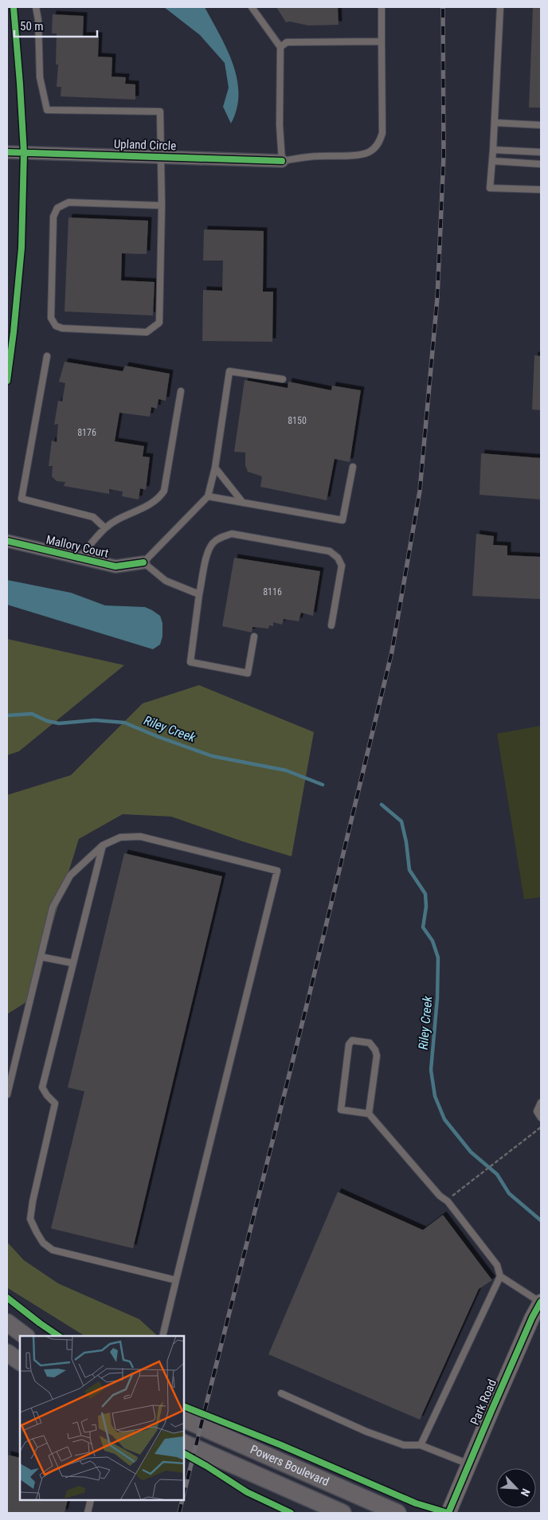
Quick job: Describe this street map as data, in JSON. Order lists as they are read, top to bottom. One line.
{"streets":{"main road":["Powers Boulevard"],"street":["Upland Circle","Mallory Court","Park Road"]},"water":["Riley Creek"],"house_numbers":["8150","8176","8116"],"scale_bar":"50 m","north":"bottom right"}
